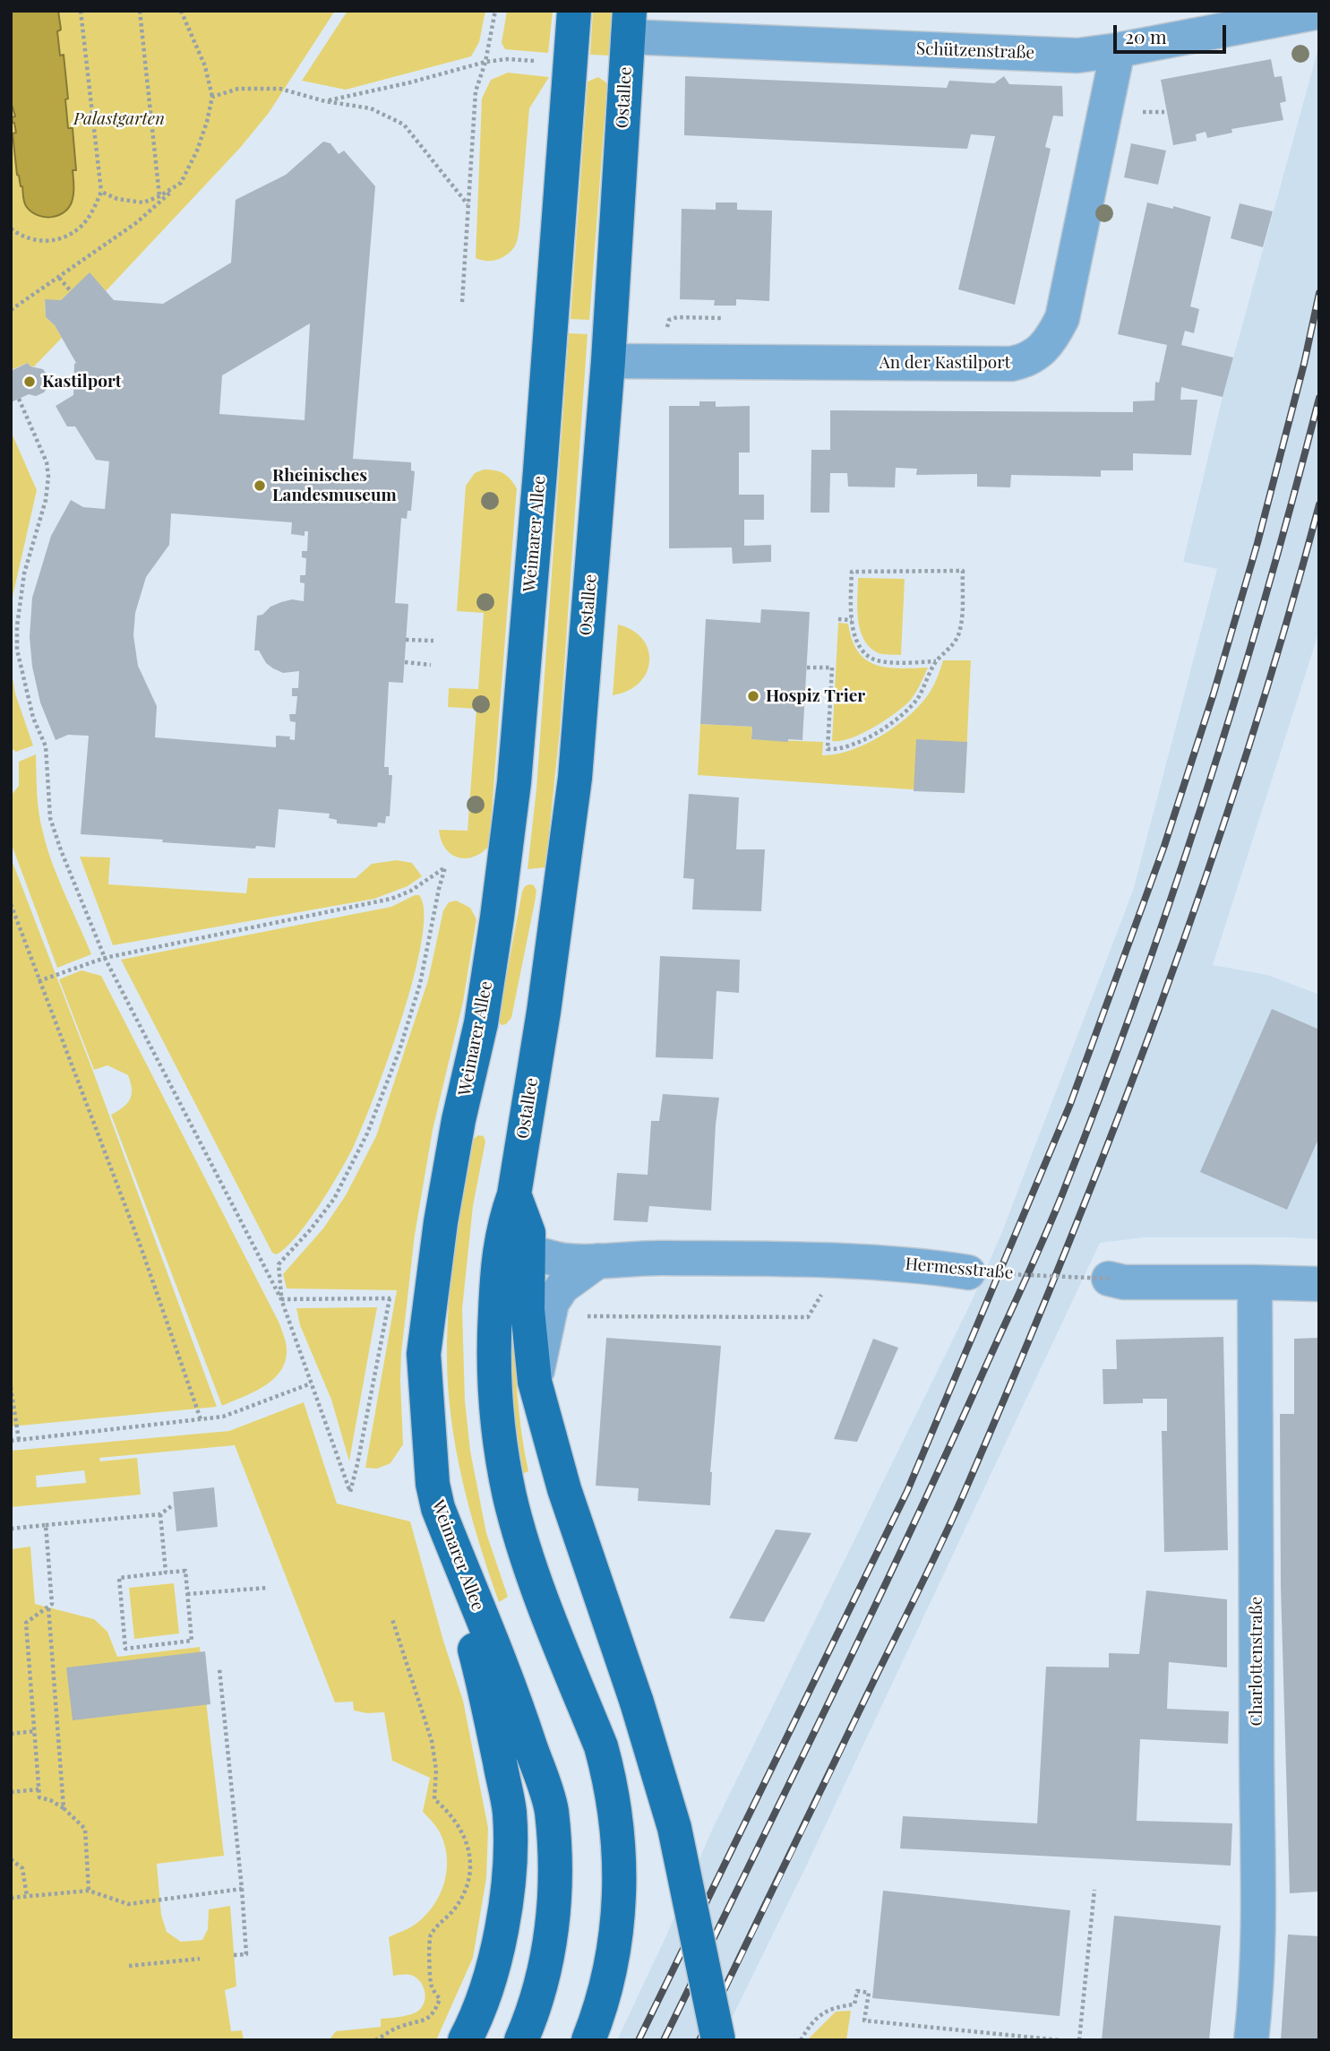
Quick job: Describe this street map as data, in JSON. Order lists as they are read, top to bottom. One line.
{"streets":{"main road":["Ostallee","Weimarer Allee"],"street":["Schützenstraße","An der Kastilport","Hermesstraße","Charlottenstraße"]},"crossings":[["Schützenstraße","Ostallee"],["Schützenstraße","An der Kastilport"],["Ostallee","An der Kastilport"]],"parks":["Palastgarten"],"places":["Kastilport","Rheinisches Landesmuseum","Hospiz Trier"],"scale_bar":"20 m"}
